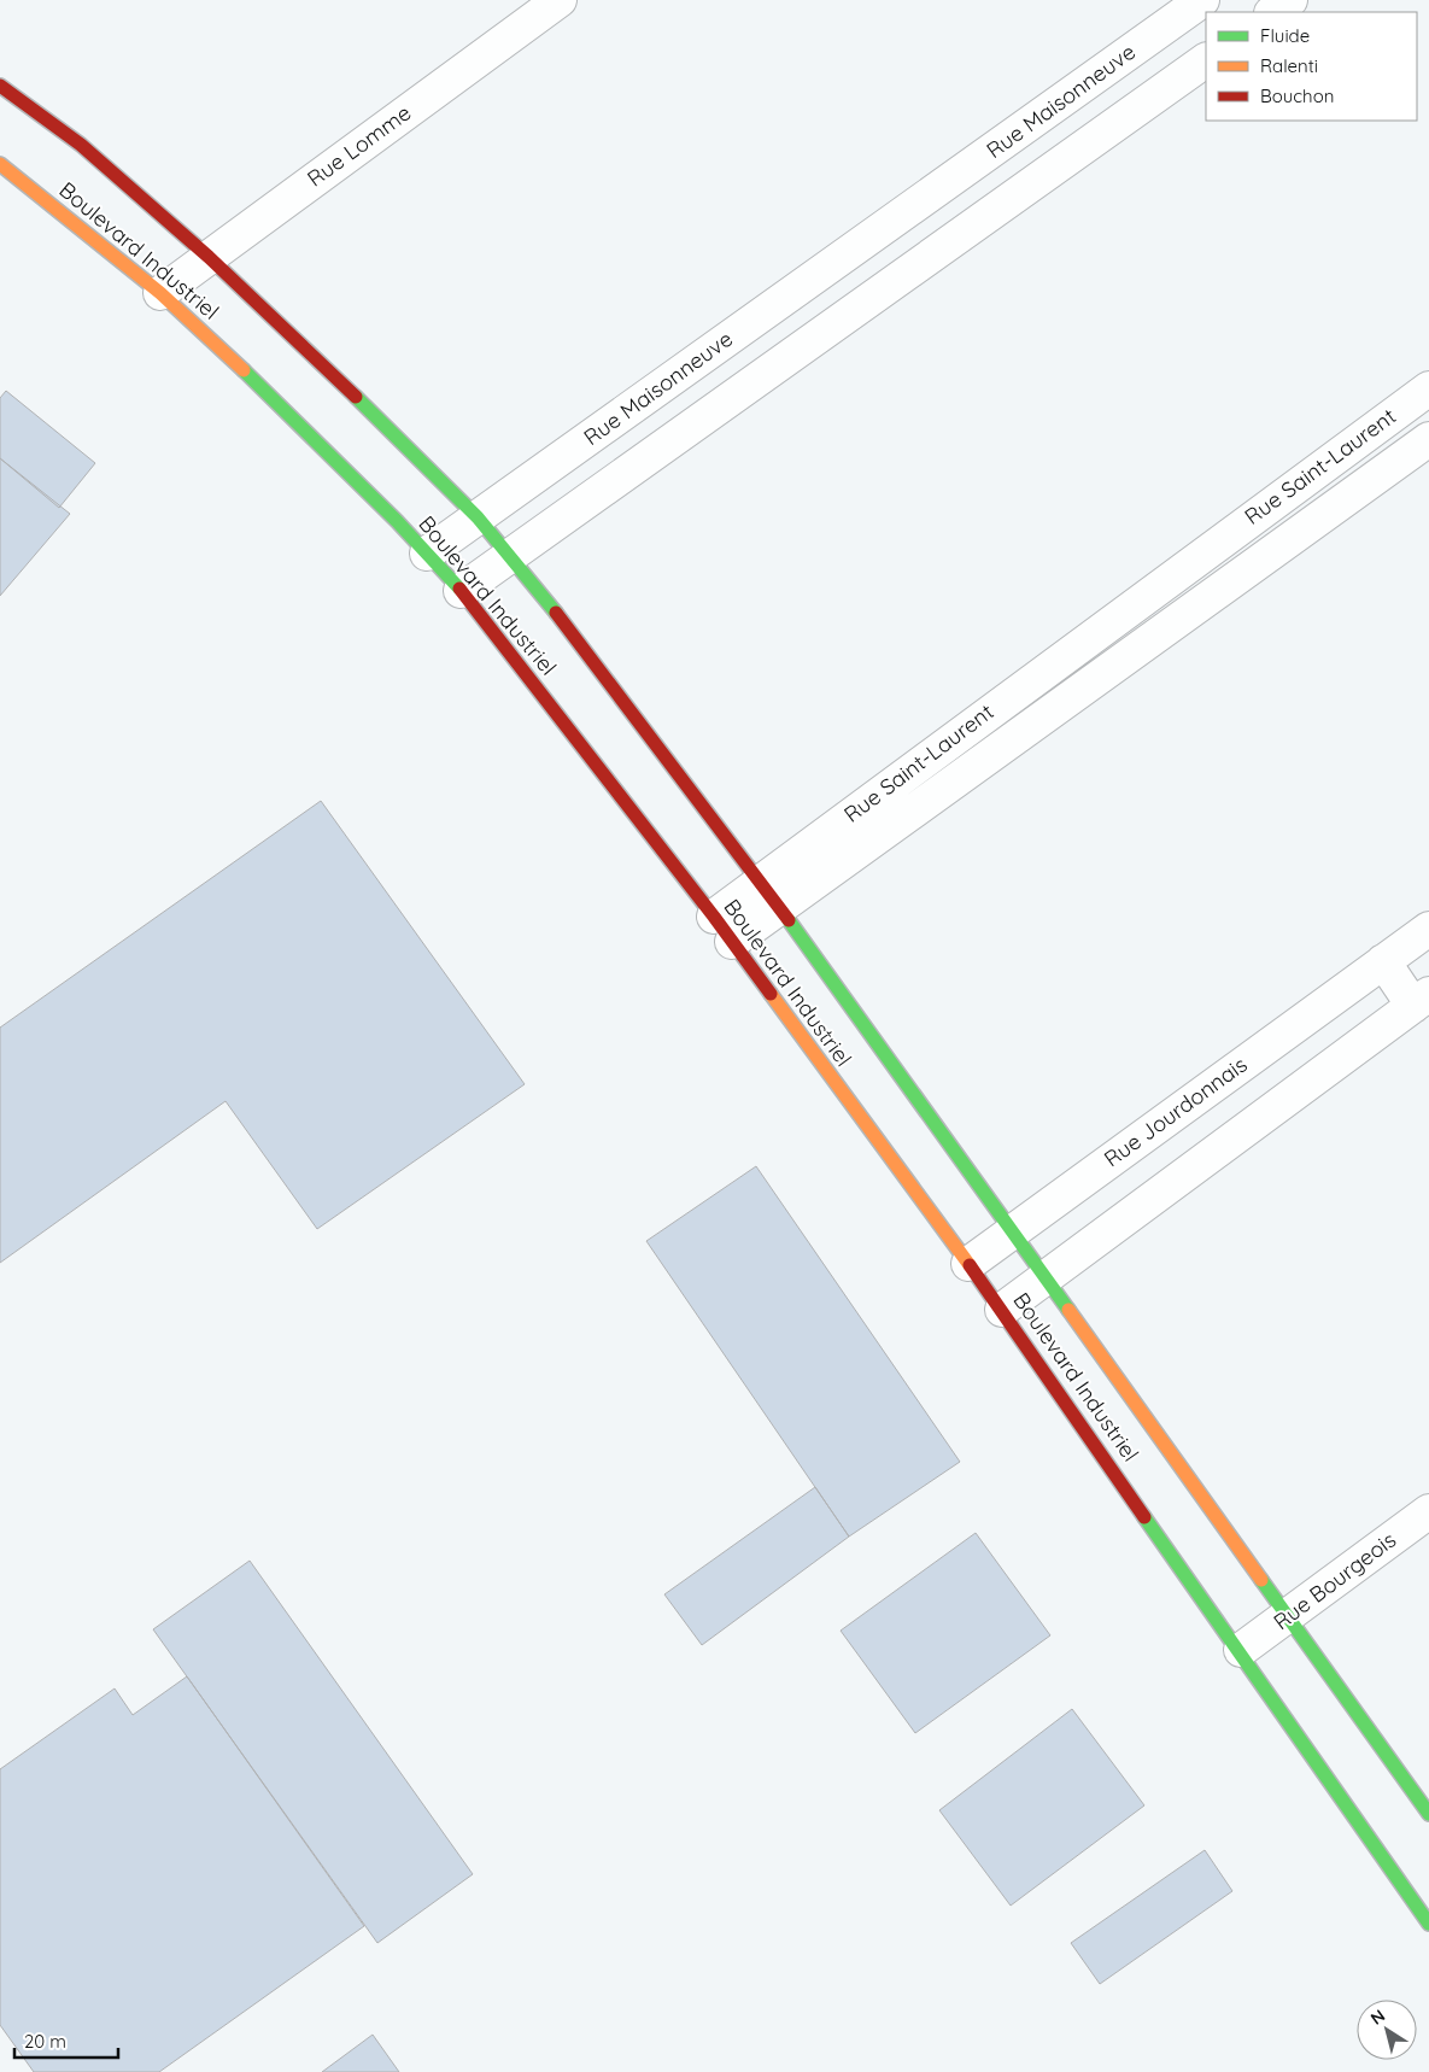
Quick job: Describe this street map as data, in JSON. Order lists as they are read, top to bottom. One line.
{"streets":{"street":["Rue Maisonneuve","Rue Lomme","Boulevard Industriel","Rue Saint-Laurent","Rue Jourdonnais","Rue Bourgeois"]},"crossings":[["Rue Maisonneuve","Boulevard Industriel"],["Rue Lomme","Boulevard Industriel"],["Boulevard Industriel","Rue Saint-Laurent"],["Boulevard Industriel","Rue Jourdonnais"],["Boulevard Industriel","Rue Bourgeois"]],"legend":["Fluide","Ralenti","Bouchon"],"scale_bar":"20 m","north":"top left"}
